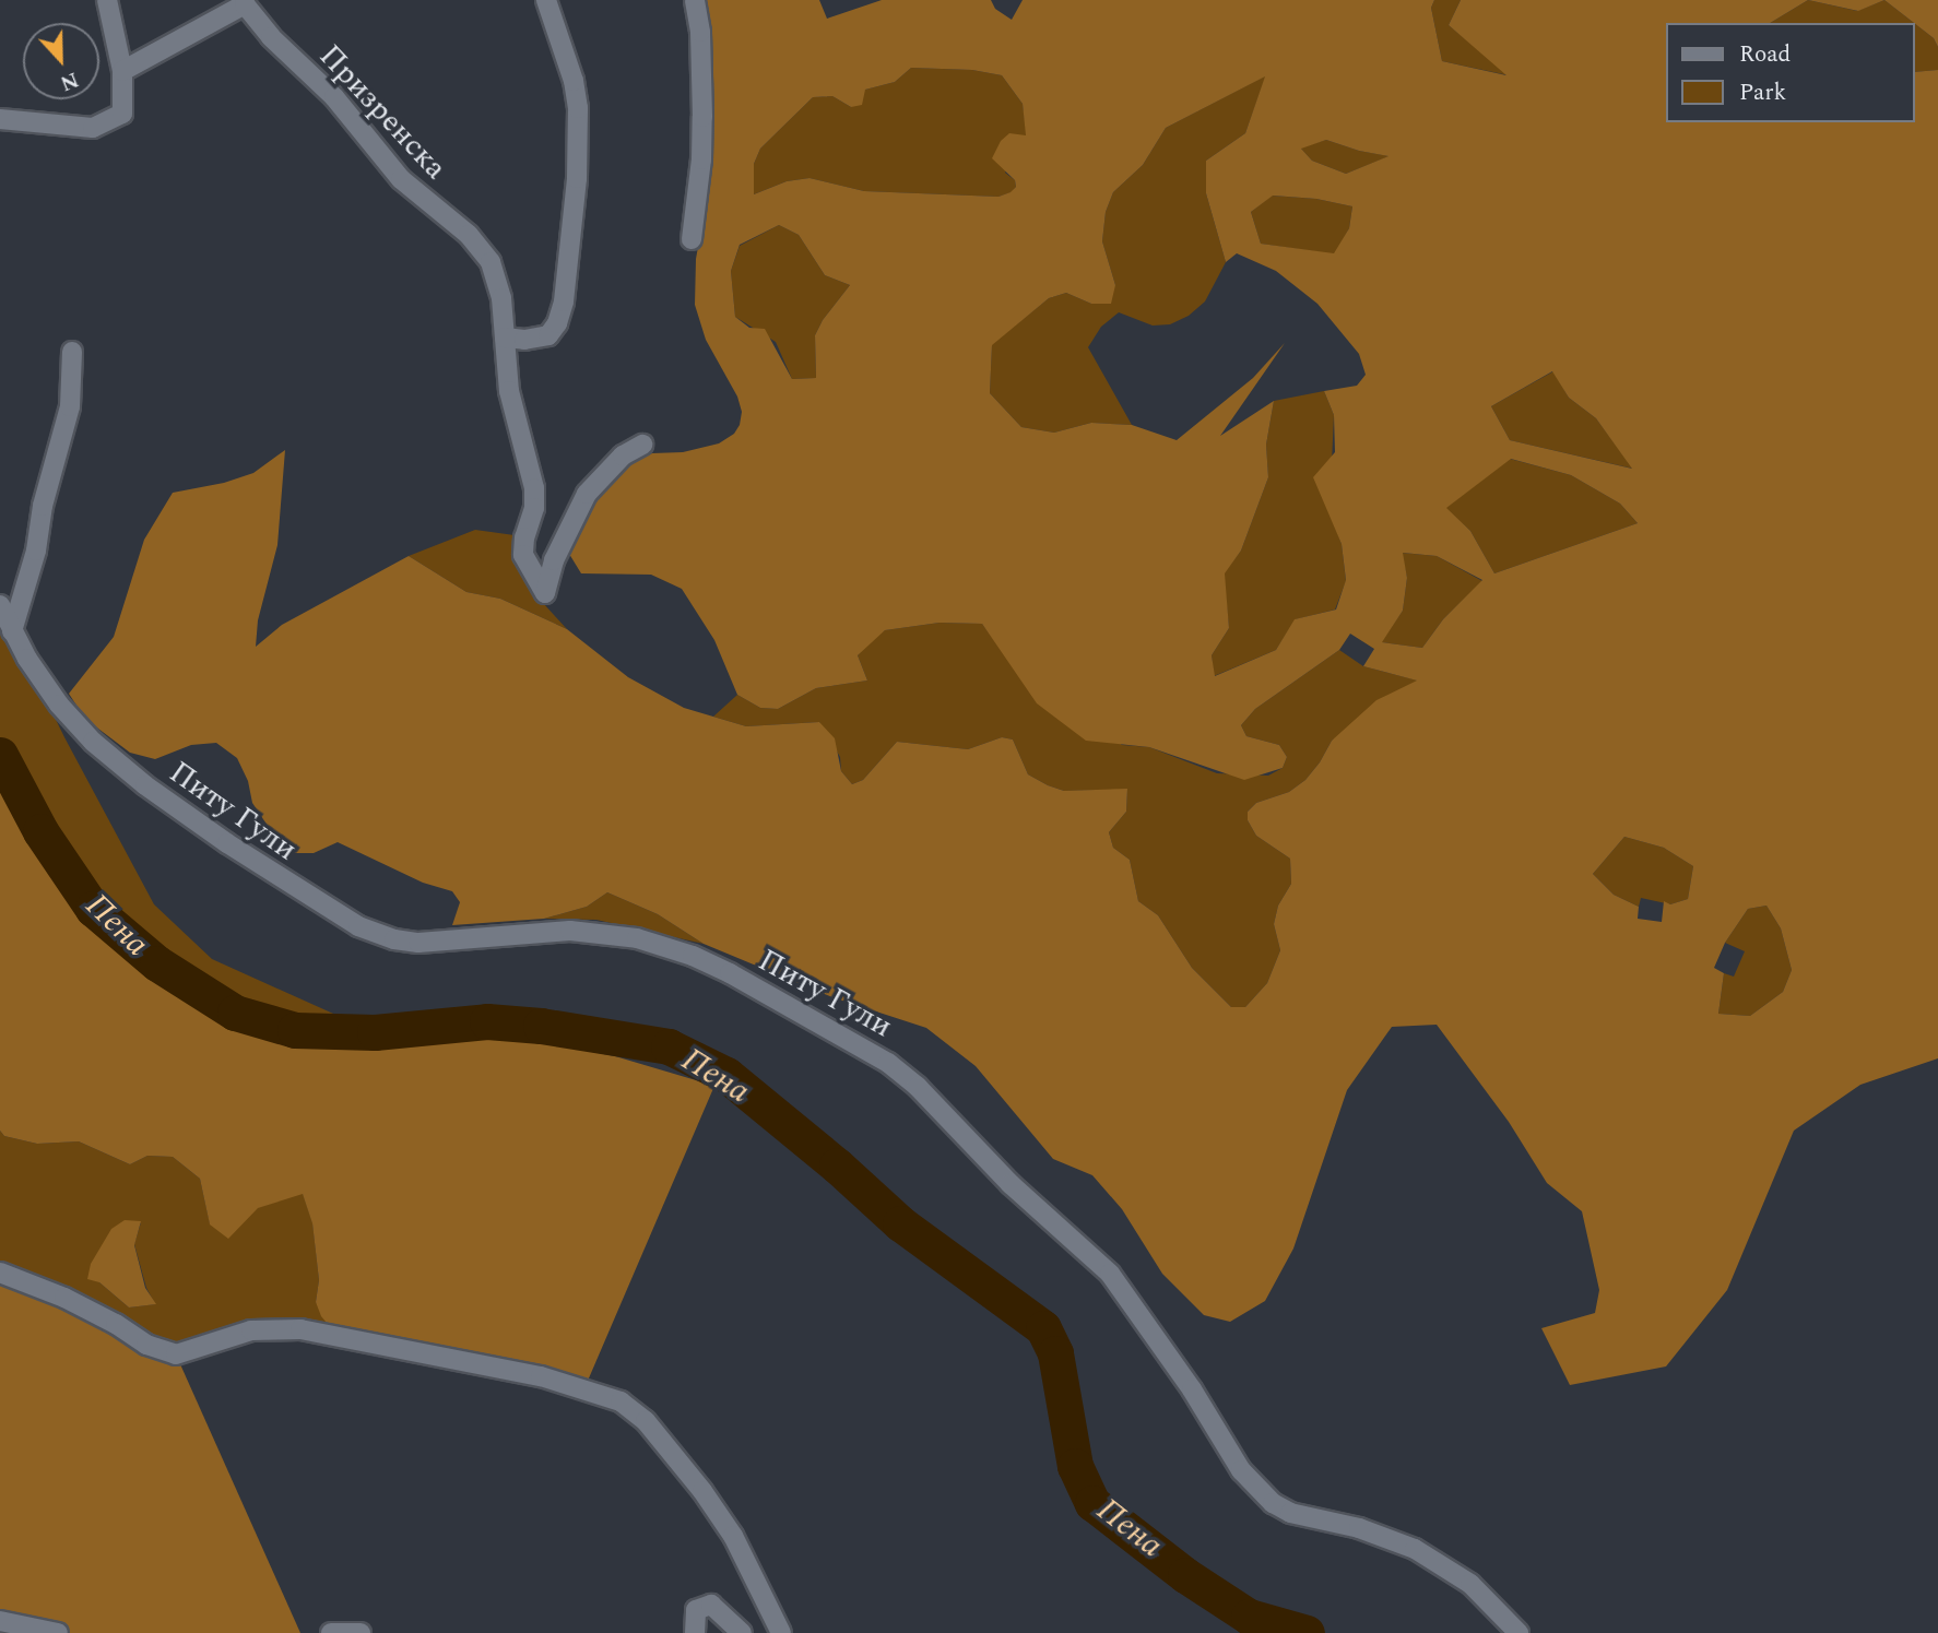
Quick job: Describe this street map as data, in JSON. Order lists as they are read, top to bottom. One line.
{"streets":{"street":["Призренска","Питу Гули"]},"water":["Пена"],"legend":["Road","Park"],"north":"bottom"}
